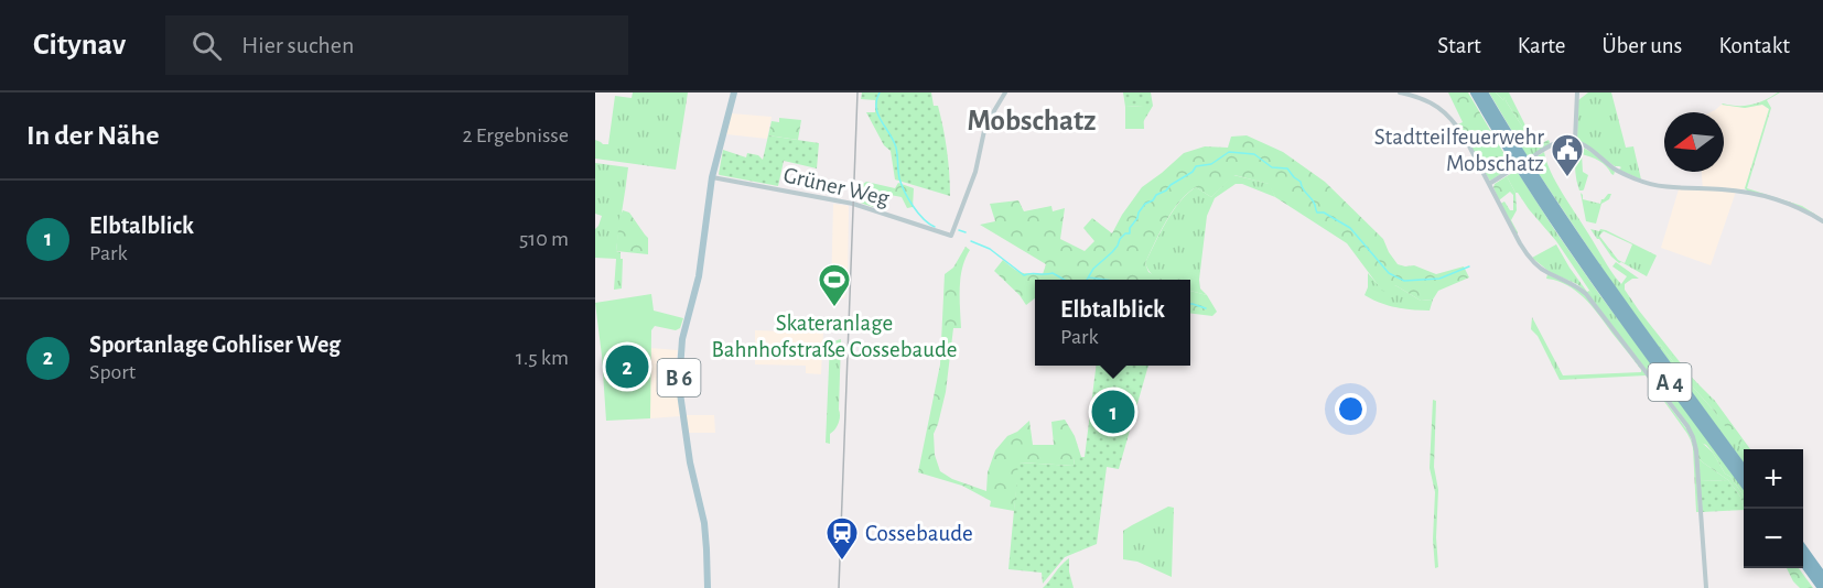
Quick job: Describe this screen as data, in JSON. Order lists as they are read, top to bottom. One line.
{"streets":{"highway":["A 4"],"main road":["B 6"],"street":["Grüner Weg"]},"crossings":[["Grüner Weg","B 6"]],"districts":["Mobschatz"],"places":{"public building":["Stadtteilfeuerwehr Mobschatz"],"sports":["Skateranlage Bahnhofstraße Cossebaude"],"station":["Cossebaude"]},"north":"left","page":{"header":"Citynav","search":"Hier suchen","nav":["Start","Karte","Über uns","Kontakt"],"heading":["In der Nähe","2 Ergebnisse"],"list":[{"mark":"1","name":"Elbtalblick","note":"Park","value":"510 m"},{"mark":"2","name":"Sportanlage Gohliser Weg","note":"Sport","value":"1.5 km"}],"popup":["Elbtalblick","Park"],"pins":["2","1"],"map_buttons":["+","−"]}}
